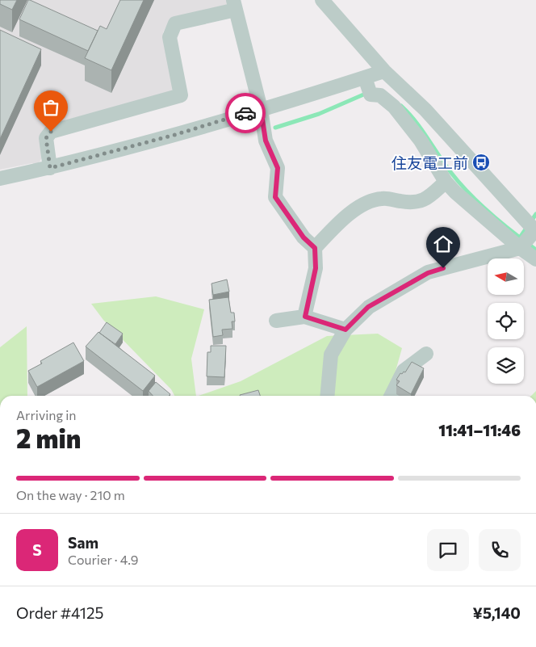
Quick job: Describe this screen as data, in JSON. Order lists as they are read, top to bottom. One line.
{"places":{"bus stop":["住友電工前"]},"north":"left","page":{"heading":["2 min","Arriving in","11:41–11:46"],"panel":["Sam","Courier · 4.9","Order #4125","¥5,140"],"bar":"On the way · 210 m","round":"S"}}
